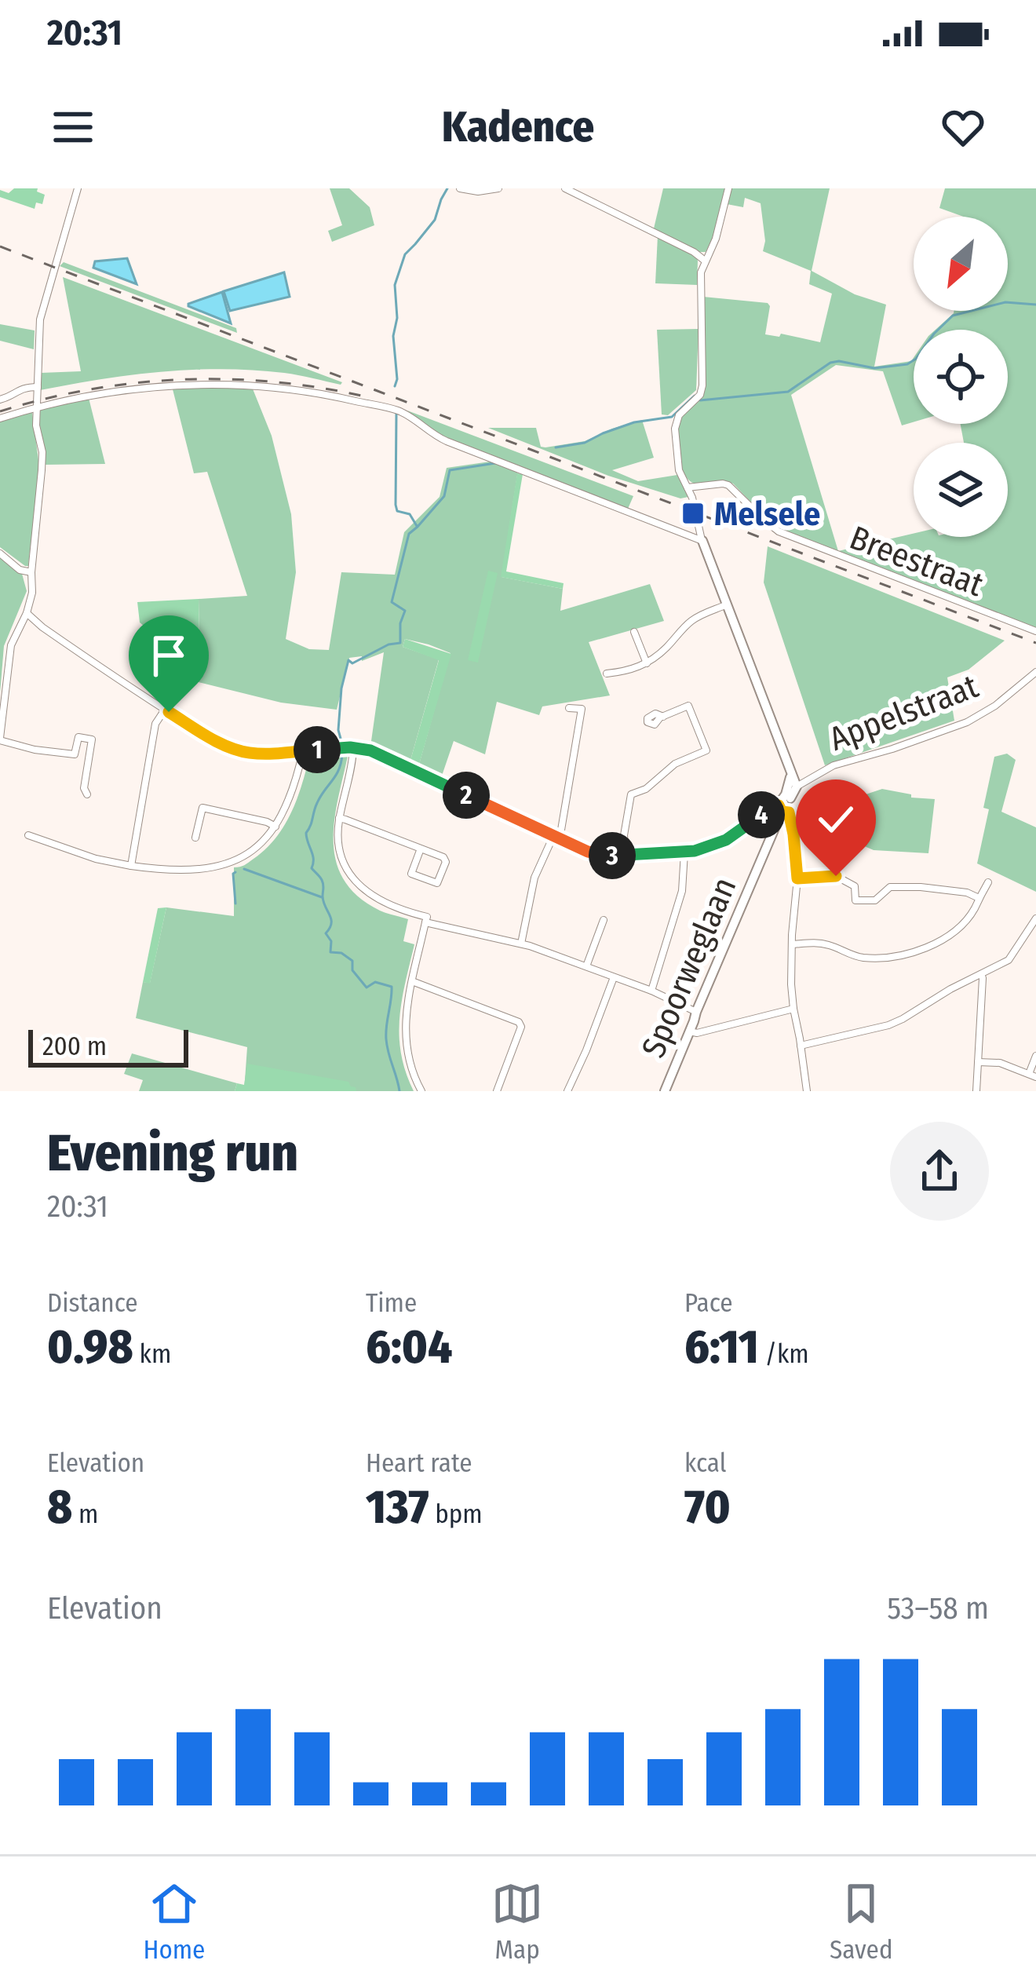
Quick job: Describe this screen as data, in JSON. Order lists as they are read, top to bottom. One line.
{"streets":{"street":["Breestraat","Appelstraat","Spoorweglaan"]},"places":{"transit":["Melsele"]},"scale_bar":"200 m","north":"bottom left","page":{"status":"20:31","header":"Kadence","pins":["1","2","4","3"],"scale":"200 m","heading":["Evening run","20:31"],"stats":[["Distance","0.98 km"],["Time","6:04"],["Pace","6:11 /km"],["Elevation","8 m"],["Heart rate","137 bpm"],["kcal","70"]],"chart":["Elevation","53–58 m"],"tabs":["Home","Map","Saved"]}}
